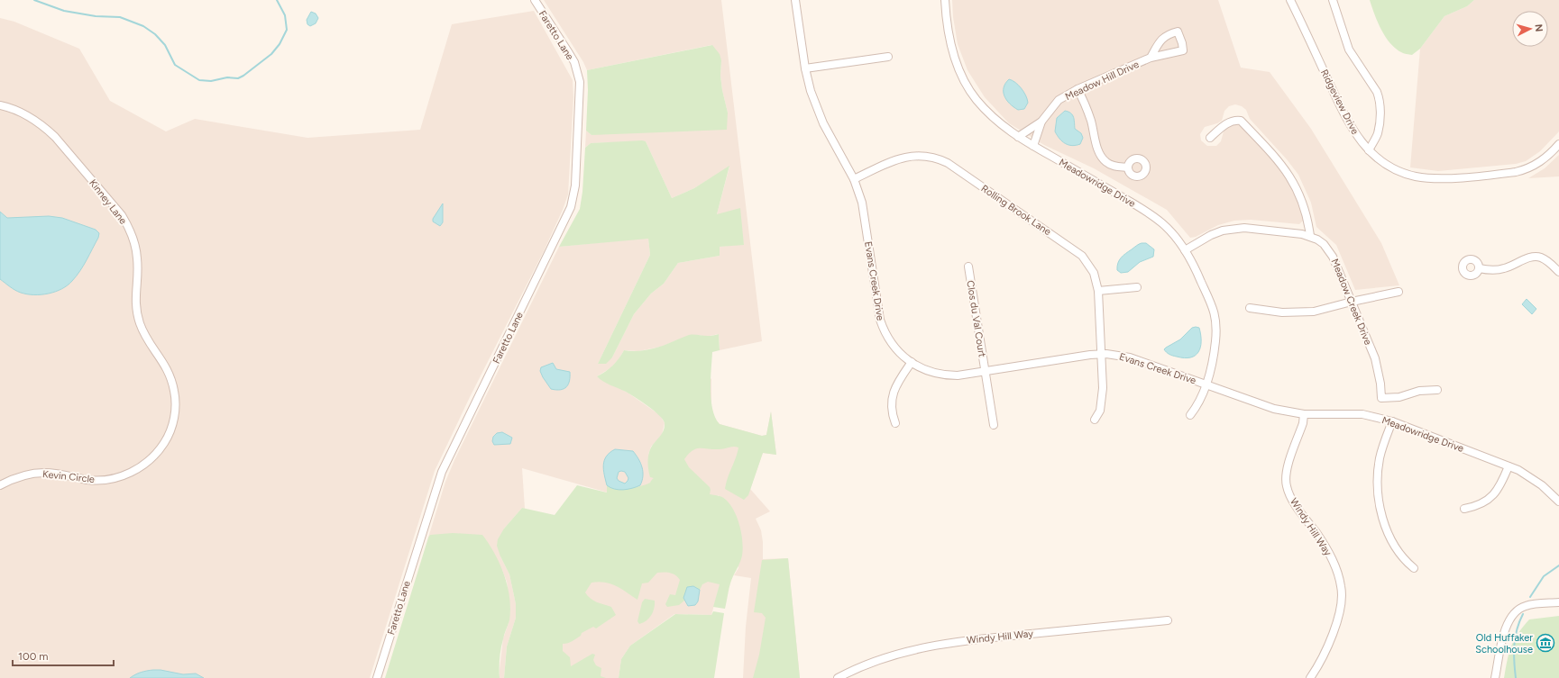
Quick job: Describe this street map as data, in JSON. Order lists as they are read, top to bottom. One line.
{"streets":{"street":["Faretto Lane","Meadow Hill Drive","Ridgeview Drive","Meadowridge Drive","Kinney Lane","Rolling Brook Lane","Evans Creek Drive","Meadow Creek Drive","Clos du Val Court","Kevin Circle","Windy Hill Way"]},"crossings":[["Meadow Hill Drive","Meadowridge Drive"],["Meadowridge Drive","Evans Creek Drive"],["Meadowridge Drive","Meadow Creek Drive"],["Meadowridge Drive","Windy Hill Way"],["Kinney Lane","Kevin Circle"],["Rolling Brook Lane","Evans Creek Drive"],["Evans Creek Drive","Clos du Val Court"]],"places":{"museum":["Old Huffaker Schoolhouse"]},"scale_bar":"100 m","north":"right"}
